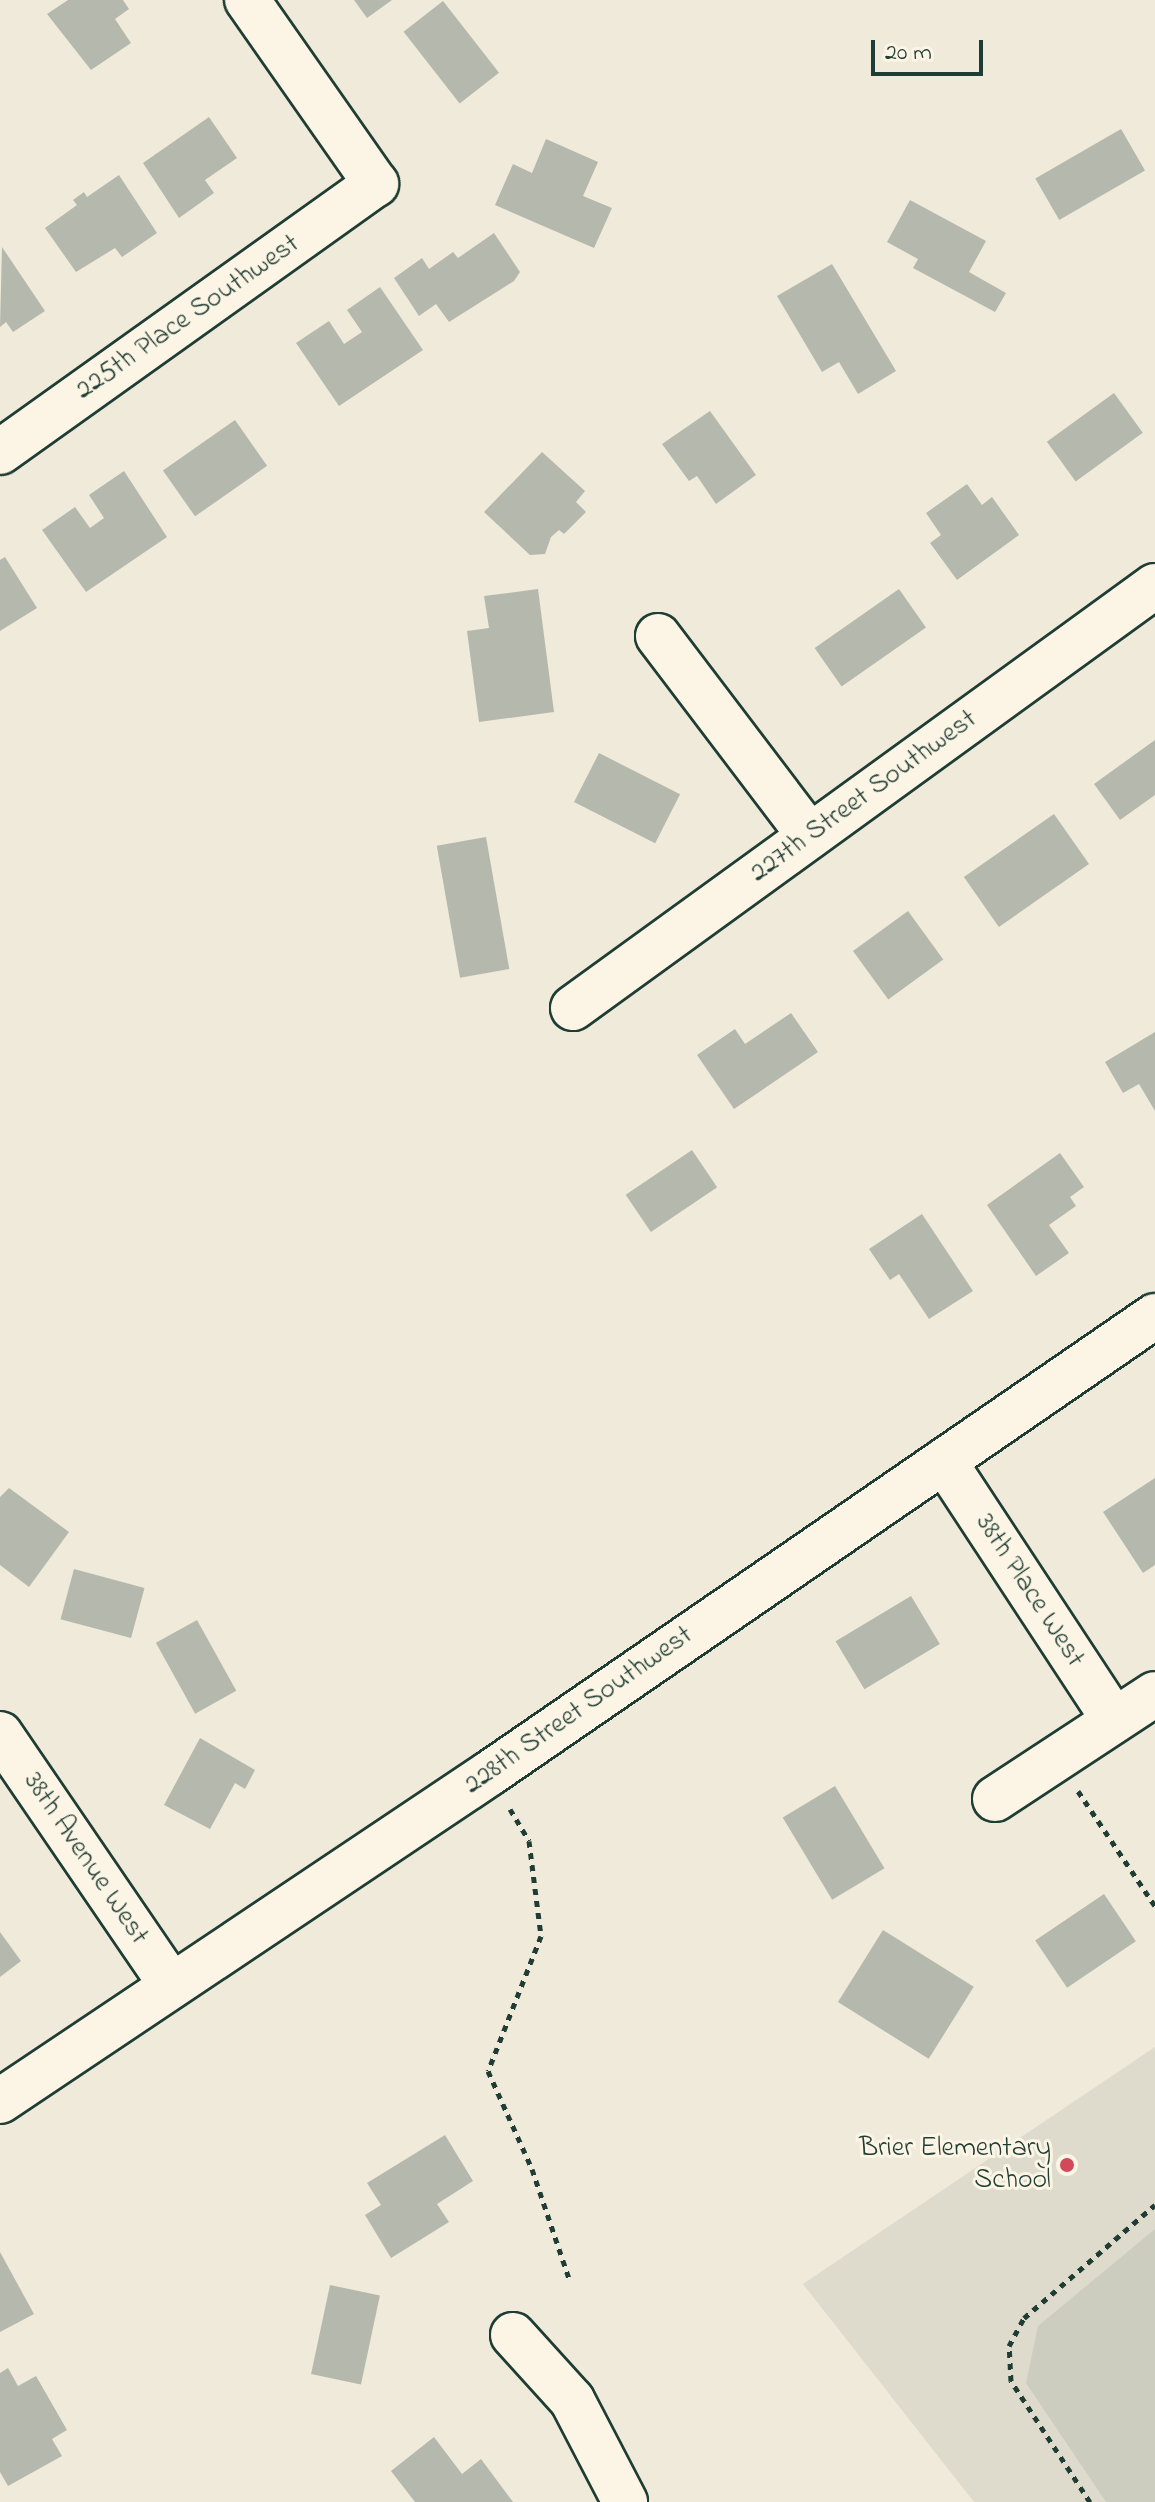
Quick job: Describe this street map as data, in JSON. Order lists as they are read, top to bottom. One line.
{"streets":{"street":["225th Place Southwest","227th Street Southwest","38th Place West","228th Street Southwest","38th Avenue West"]},"crossings":[["38th Place West","228th Street Southwest"],["228th Street Southwest","38th Avenue West"]],"places":["Brier Elementary School"],"scale_bar":"20 m"}
